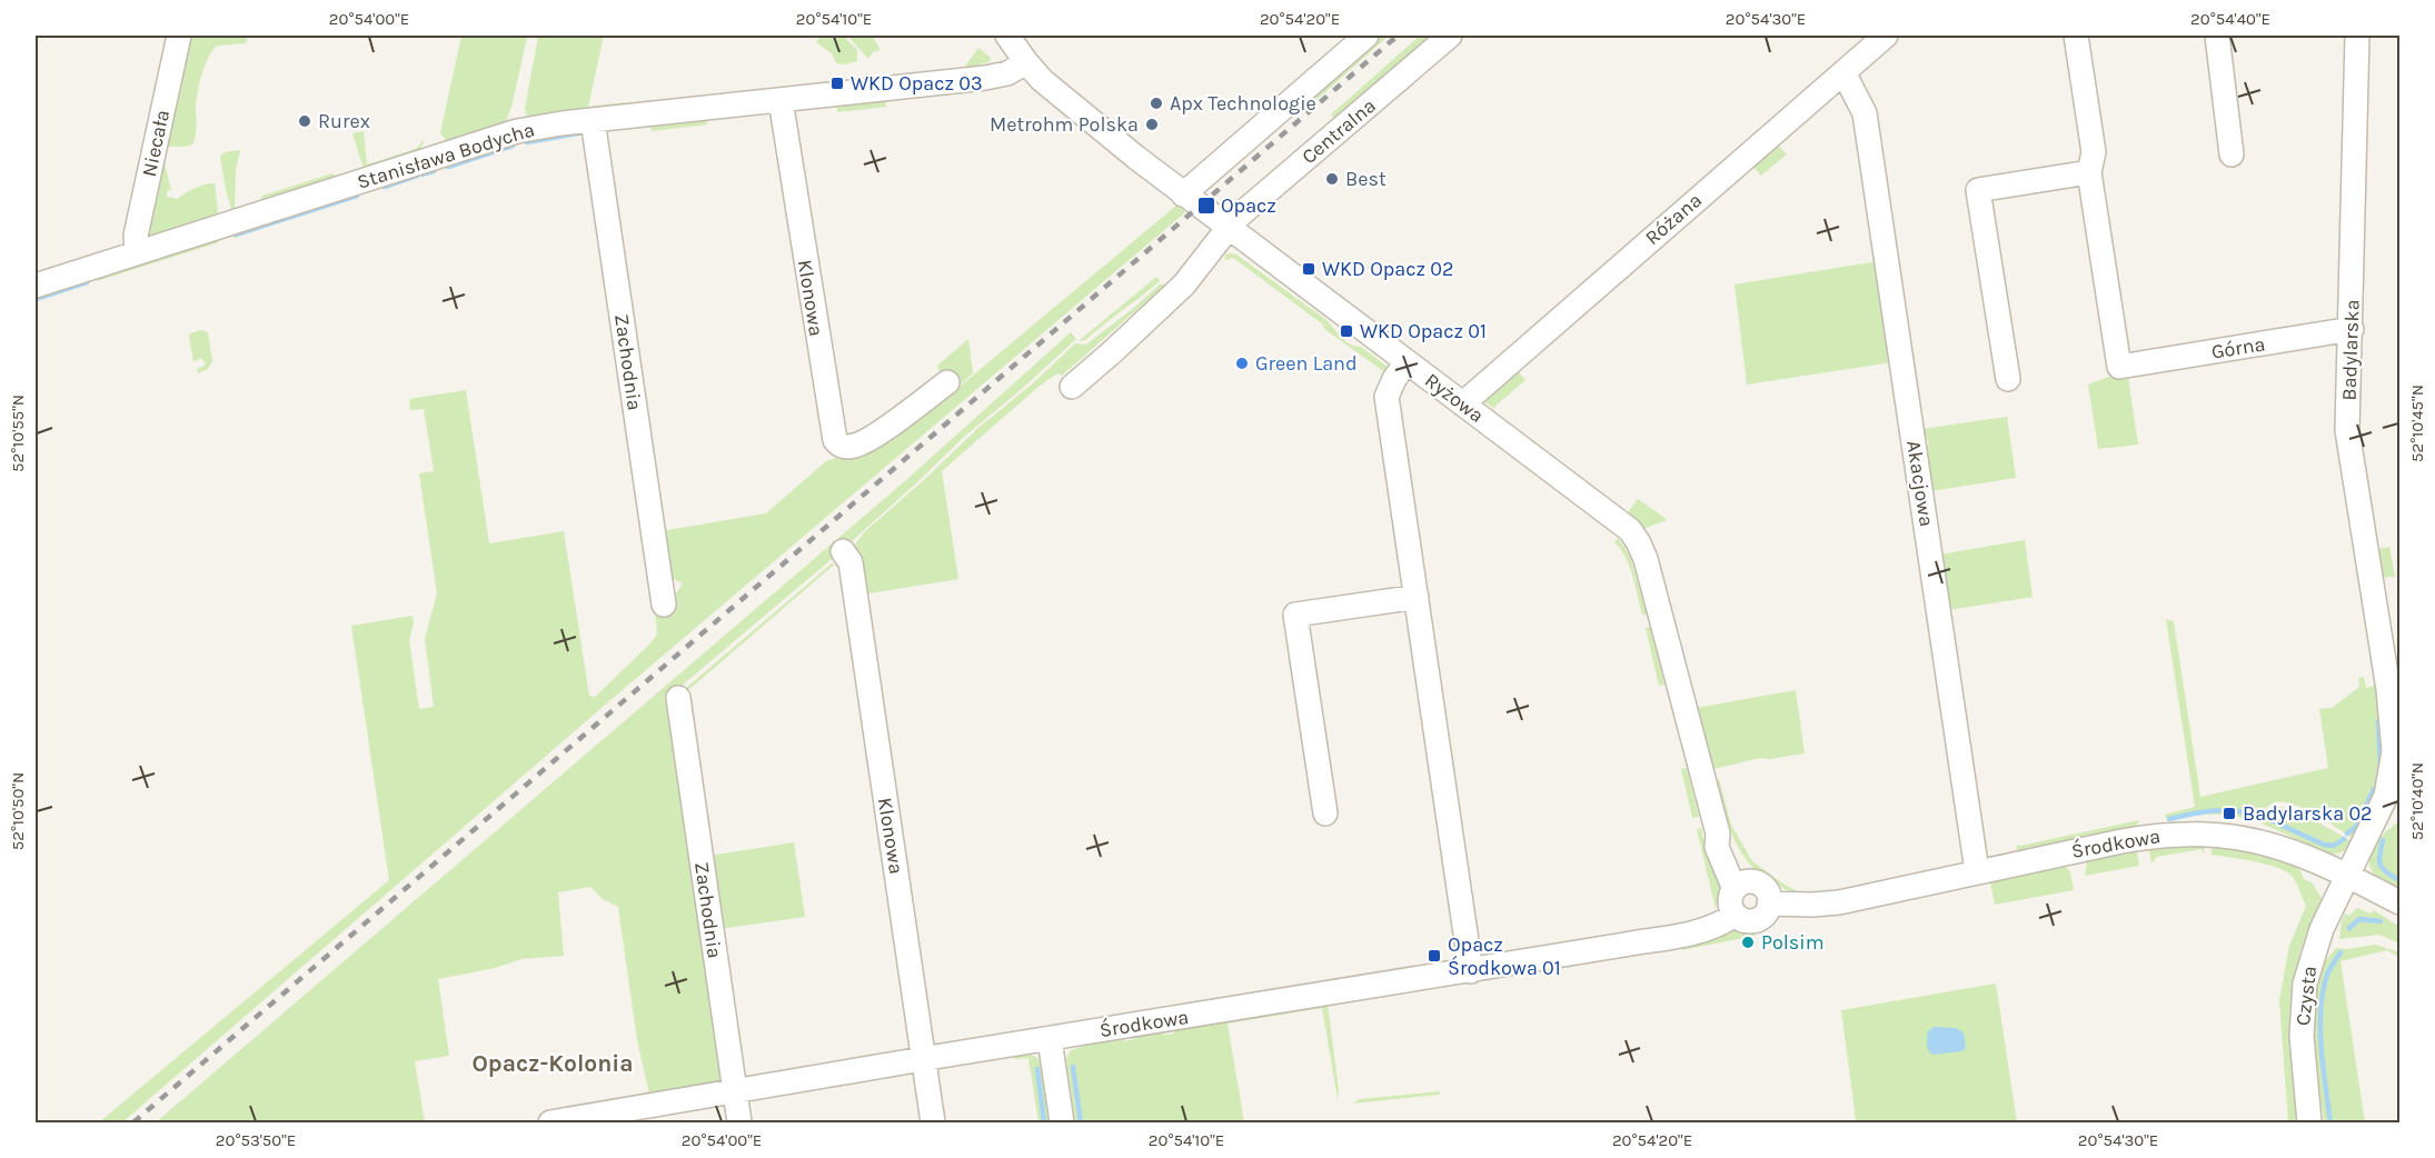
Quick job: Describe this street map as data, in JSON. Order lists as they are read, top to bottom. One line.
{"streets":{"street":["Centralna","Niecała","Stanisława Bodycha","Różana","Klonowa","Górna","Badylarska","Zachodnia","Ryżowa","Akacjowa","Środkowa","Czysta"]},"crossings":[["Centralna","Ryżowa"],["Niecała","Stanisława Bodycha"],["Stanisława Bodycha","Klonowa"],["Stanisława Bodycha","Zachodnia"],["Stanisława Bodycha","Ryżowa"],["Różana","Ryżowa"],["Różana","Akacjowa"],["Klonowa","Środkowa"],["Górna","Badylarska"],["Zachodnia","Środkowa"],["Ryżowa","Środkowa"],["Akacjowa","Środkowa"],["Środkowa","Czysta"]],"districts":["Opacz-Kolonia"],"places":{"transit":["WKD Opacz 03","Opacz","WKD Opacz 02","WKD Opacz 01","Badylarska 02","Opacz Środkowa 01"],"other":["Apx Technologie","Rurex","Metrohm Polska","Best","Green Land","Polsim"]},"coordinates":["20°54'00\"E","20°54'10\"E","20°54'20\"E","20°54'30\"E","20°54'40\"E","52°10'45\"N","52°10'55\"N","52°10'40\"N","52°10'50\"N","20°53'50\"E"]}
